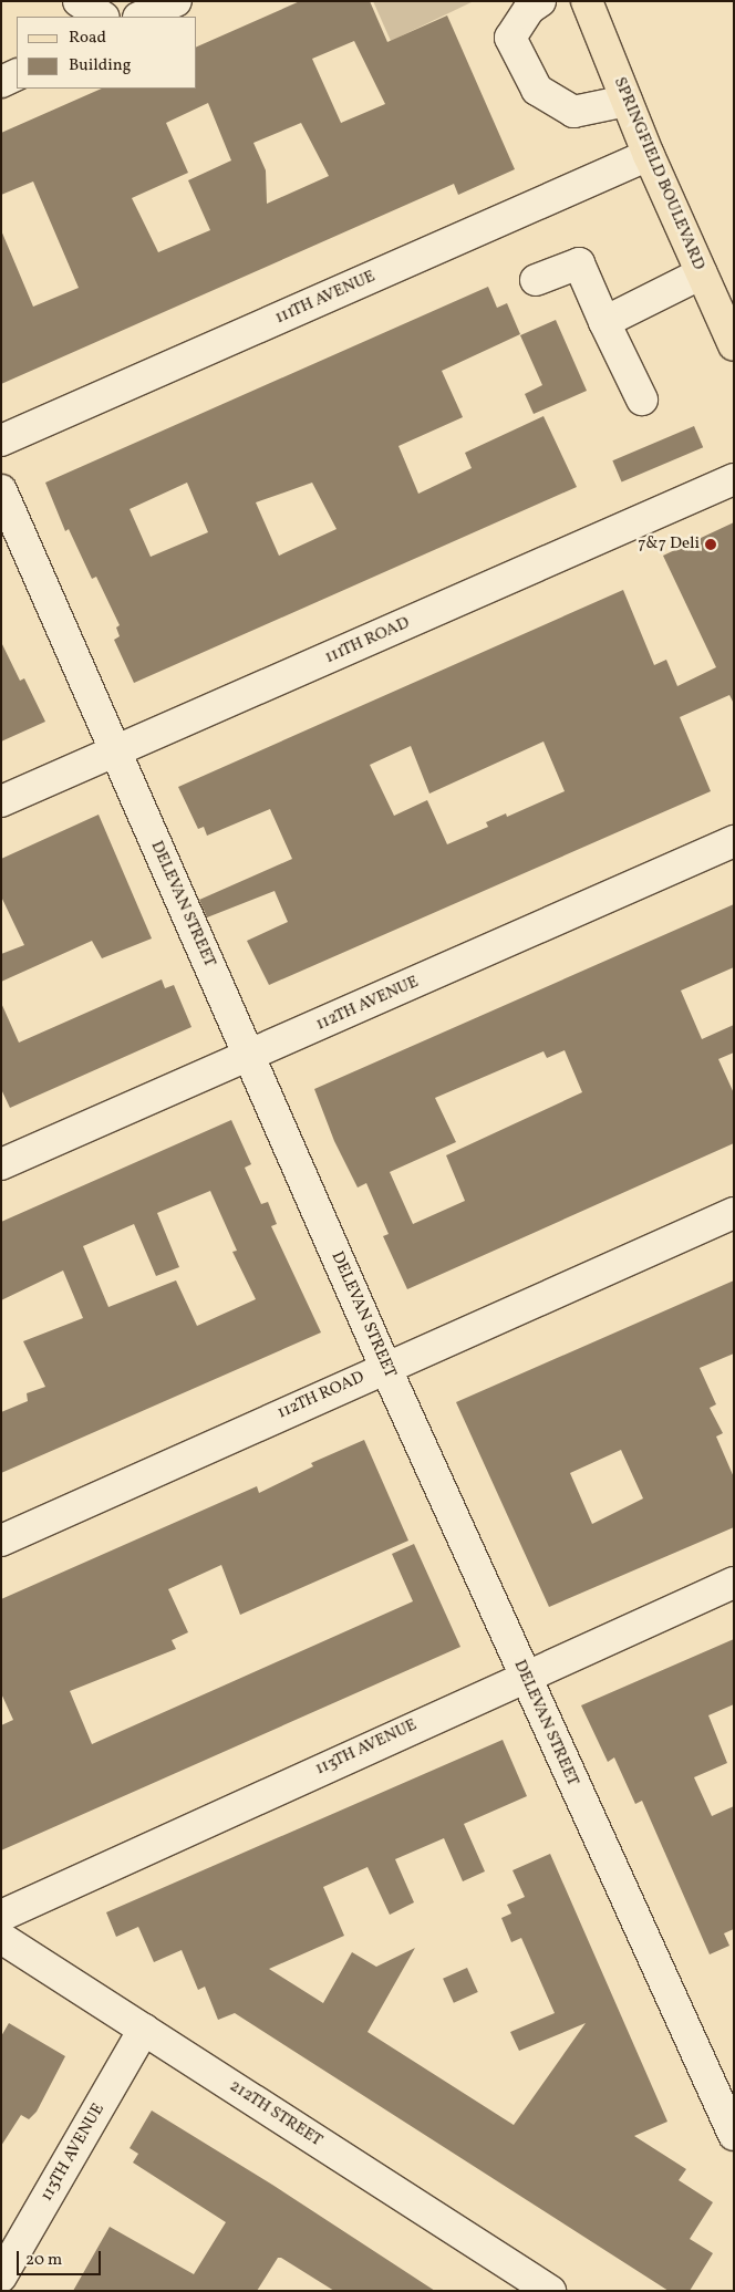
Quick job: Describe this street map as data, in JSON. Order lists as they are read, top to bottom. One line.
{"streets":{"main road":["SPRINGFIELD BOULEVARD"],"street":["111TH AVENUE","111TH ROAD","DELEVAN STREET","112TH AVENUE","112TH ROAD","113TH AVENUE","212TH STREET"]},"crossings":[["SPRINGFIELD BOULEVARD","111TH AVENUE"],["111TH ROAD","DELEVAN STREET"],["DELEVAN STREET","112TH AVENUE"],["DELEVAN STREET","112TH ROAD"],["DELEVAN STREET","113TH AVENUE"],["113TH AVENUE","212TH STREET"]],"places":["7&7 Deli"],"legend":["Road","Building"],"scale_bar":"20 m"}
